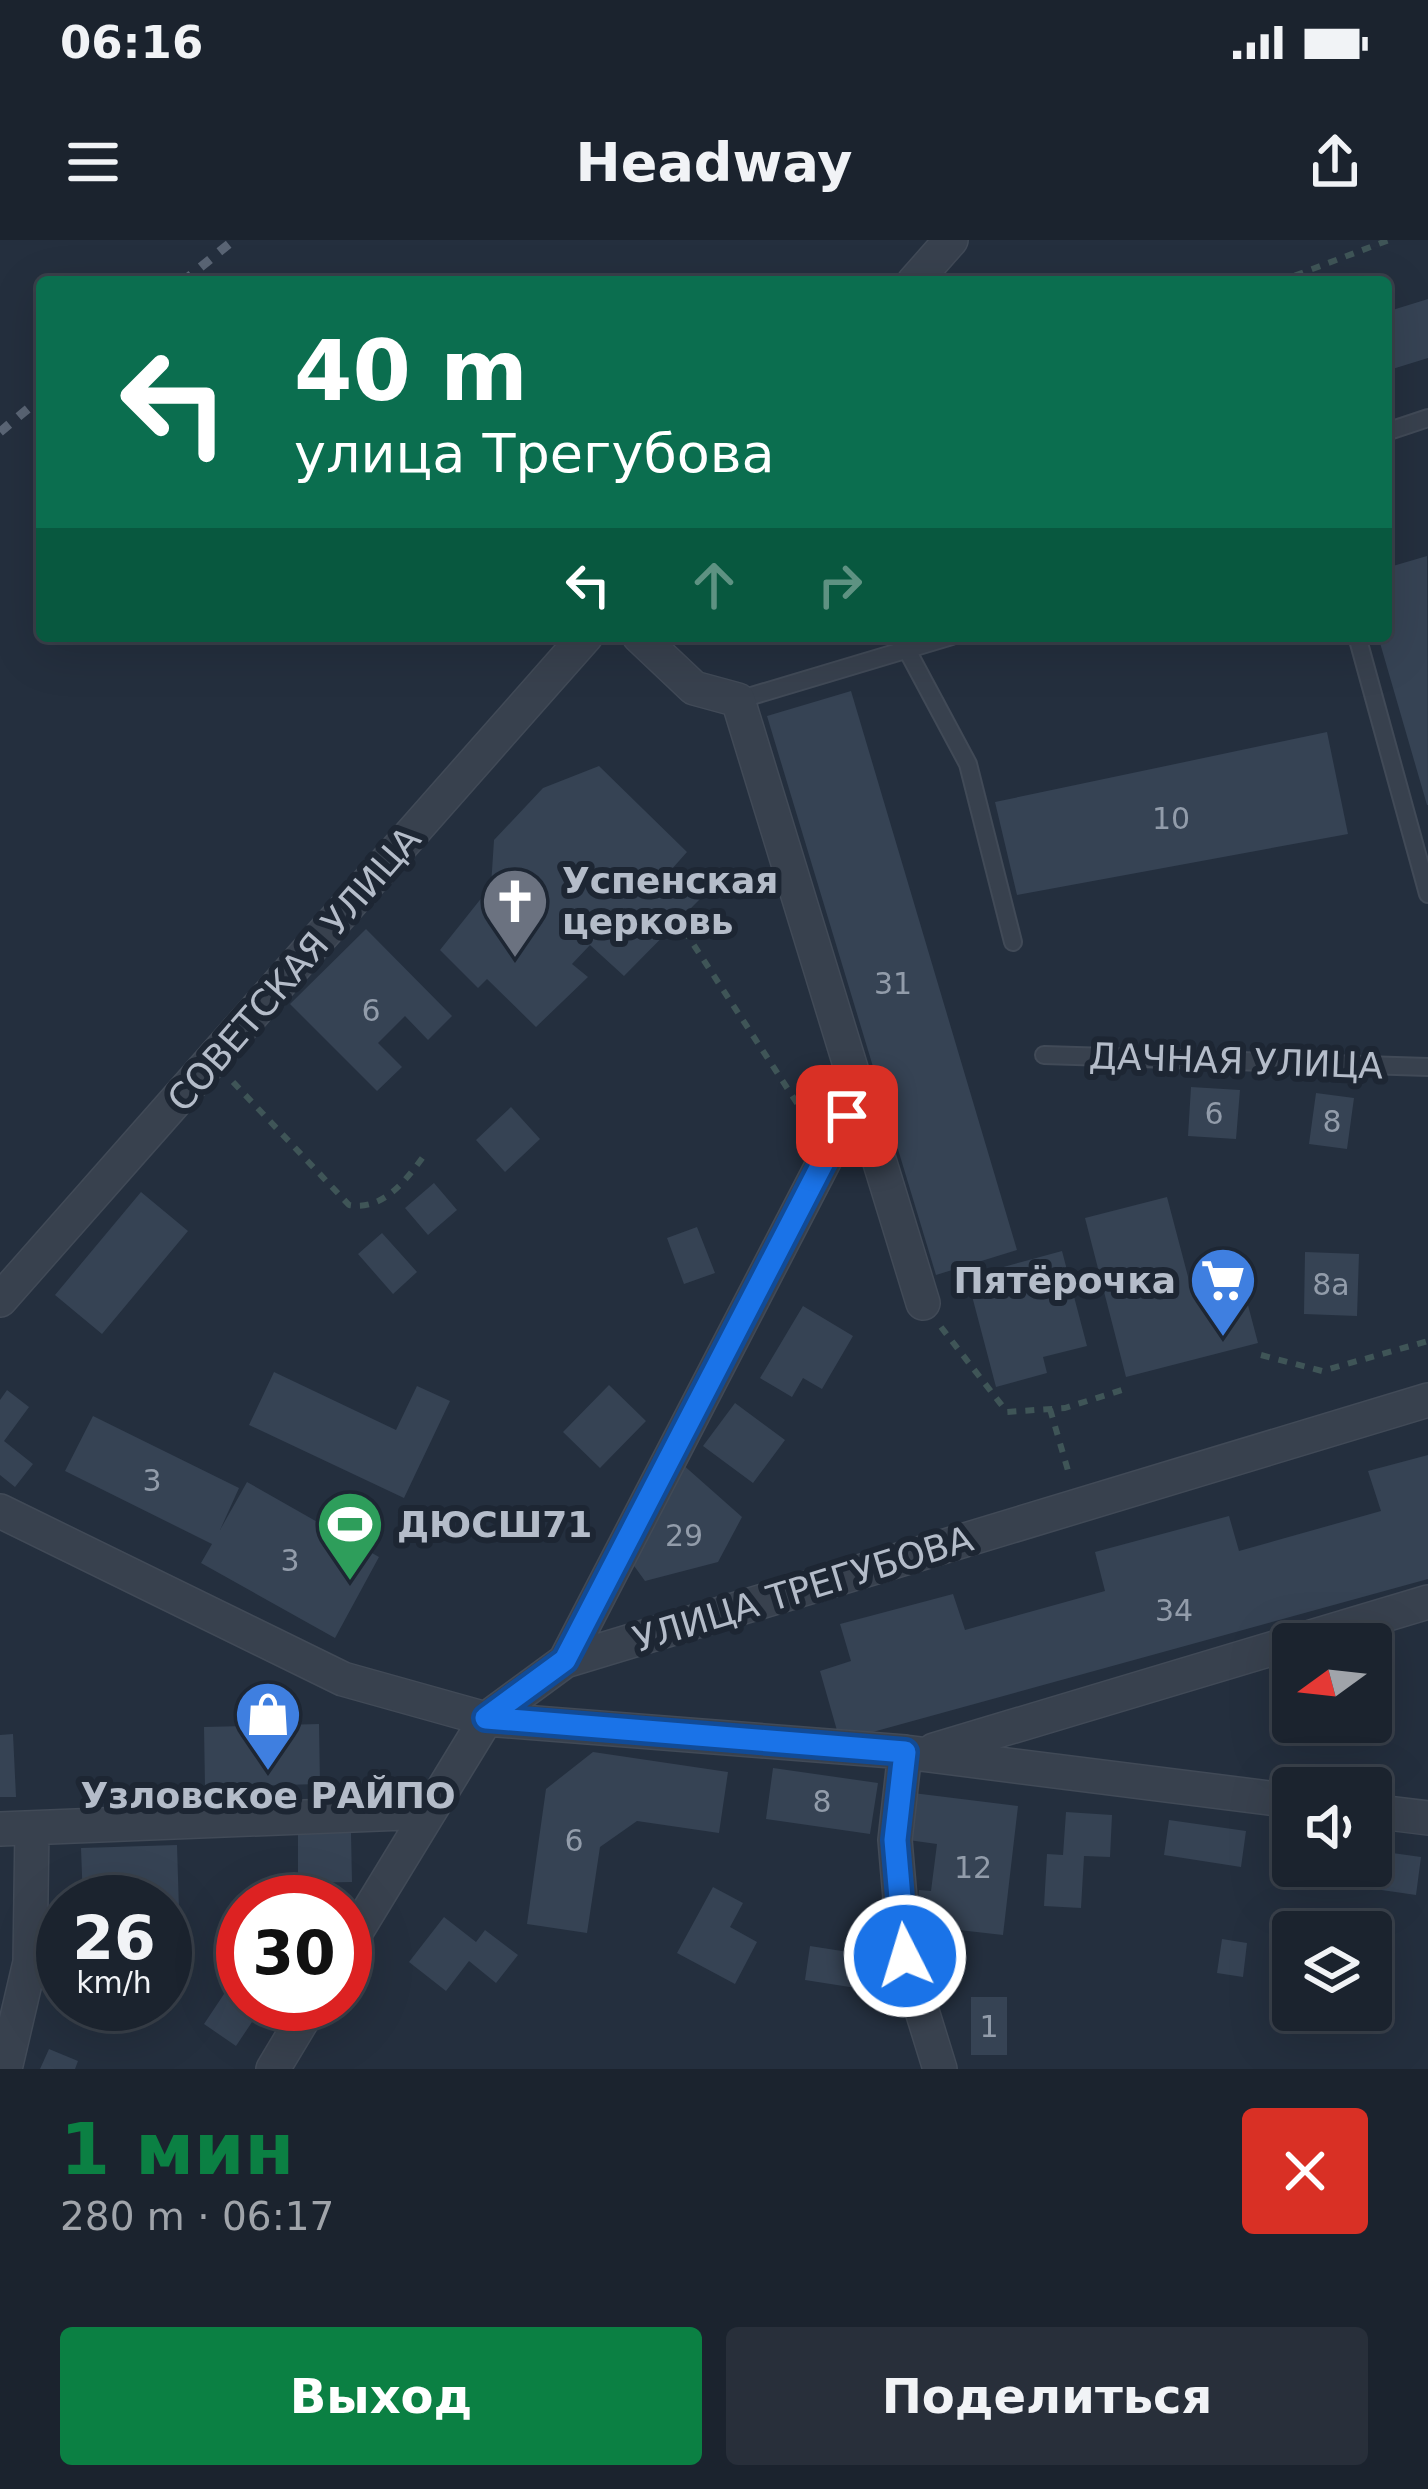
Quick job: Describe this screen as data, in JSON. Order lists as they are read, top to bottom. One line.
{"streets":{"street":["СОВЕТСКАЯ УЛИЦА","УЛИЦА ТРЕГУБОВА"],"lane":["ДАЧНАЯ УЛИЦА"]},"places":{"church":["Успенская церковь"],"supermarket":["Пятёрочка"],"sports":["ДЮСШ71"],"shop":["Узловское РАЙПО"]},"house_numbers":["10","31","6","6","8","8а","3","29","3","34","8","6","12","1"],"north":"left","page":{"status":"06:16","header":"Headway","turn":["40 m","улица Трегубова"],"speed":"26 km/h","limit":"30","heading":["1 мин","280 m · 06:17"],"buttons":["Выход","Поделиться"]}}
